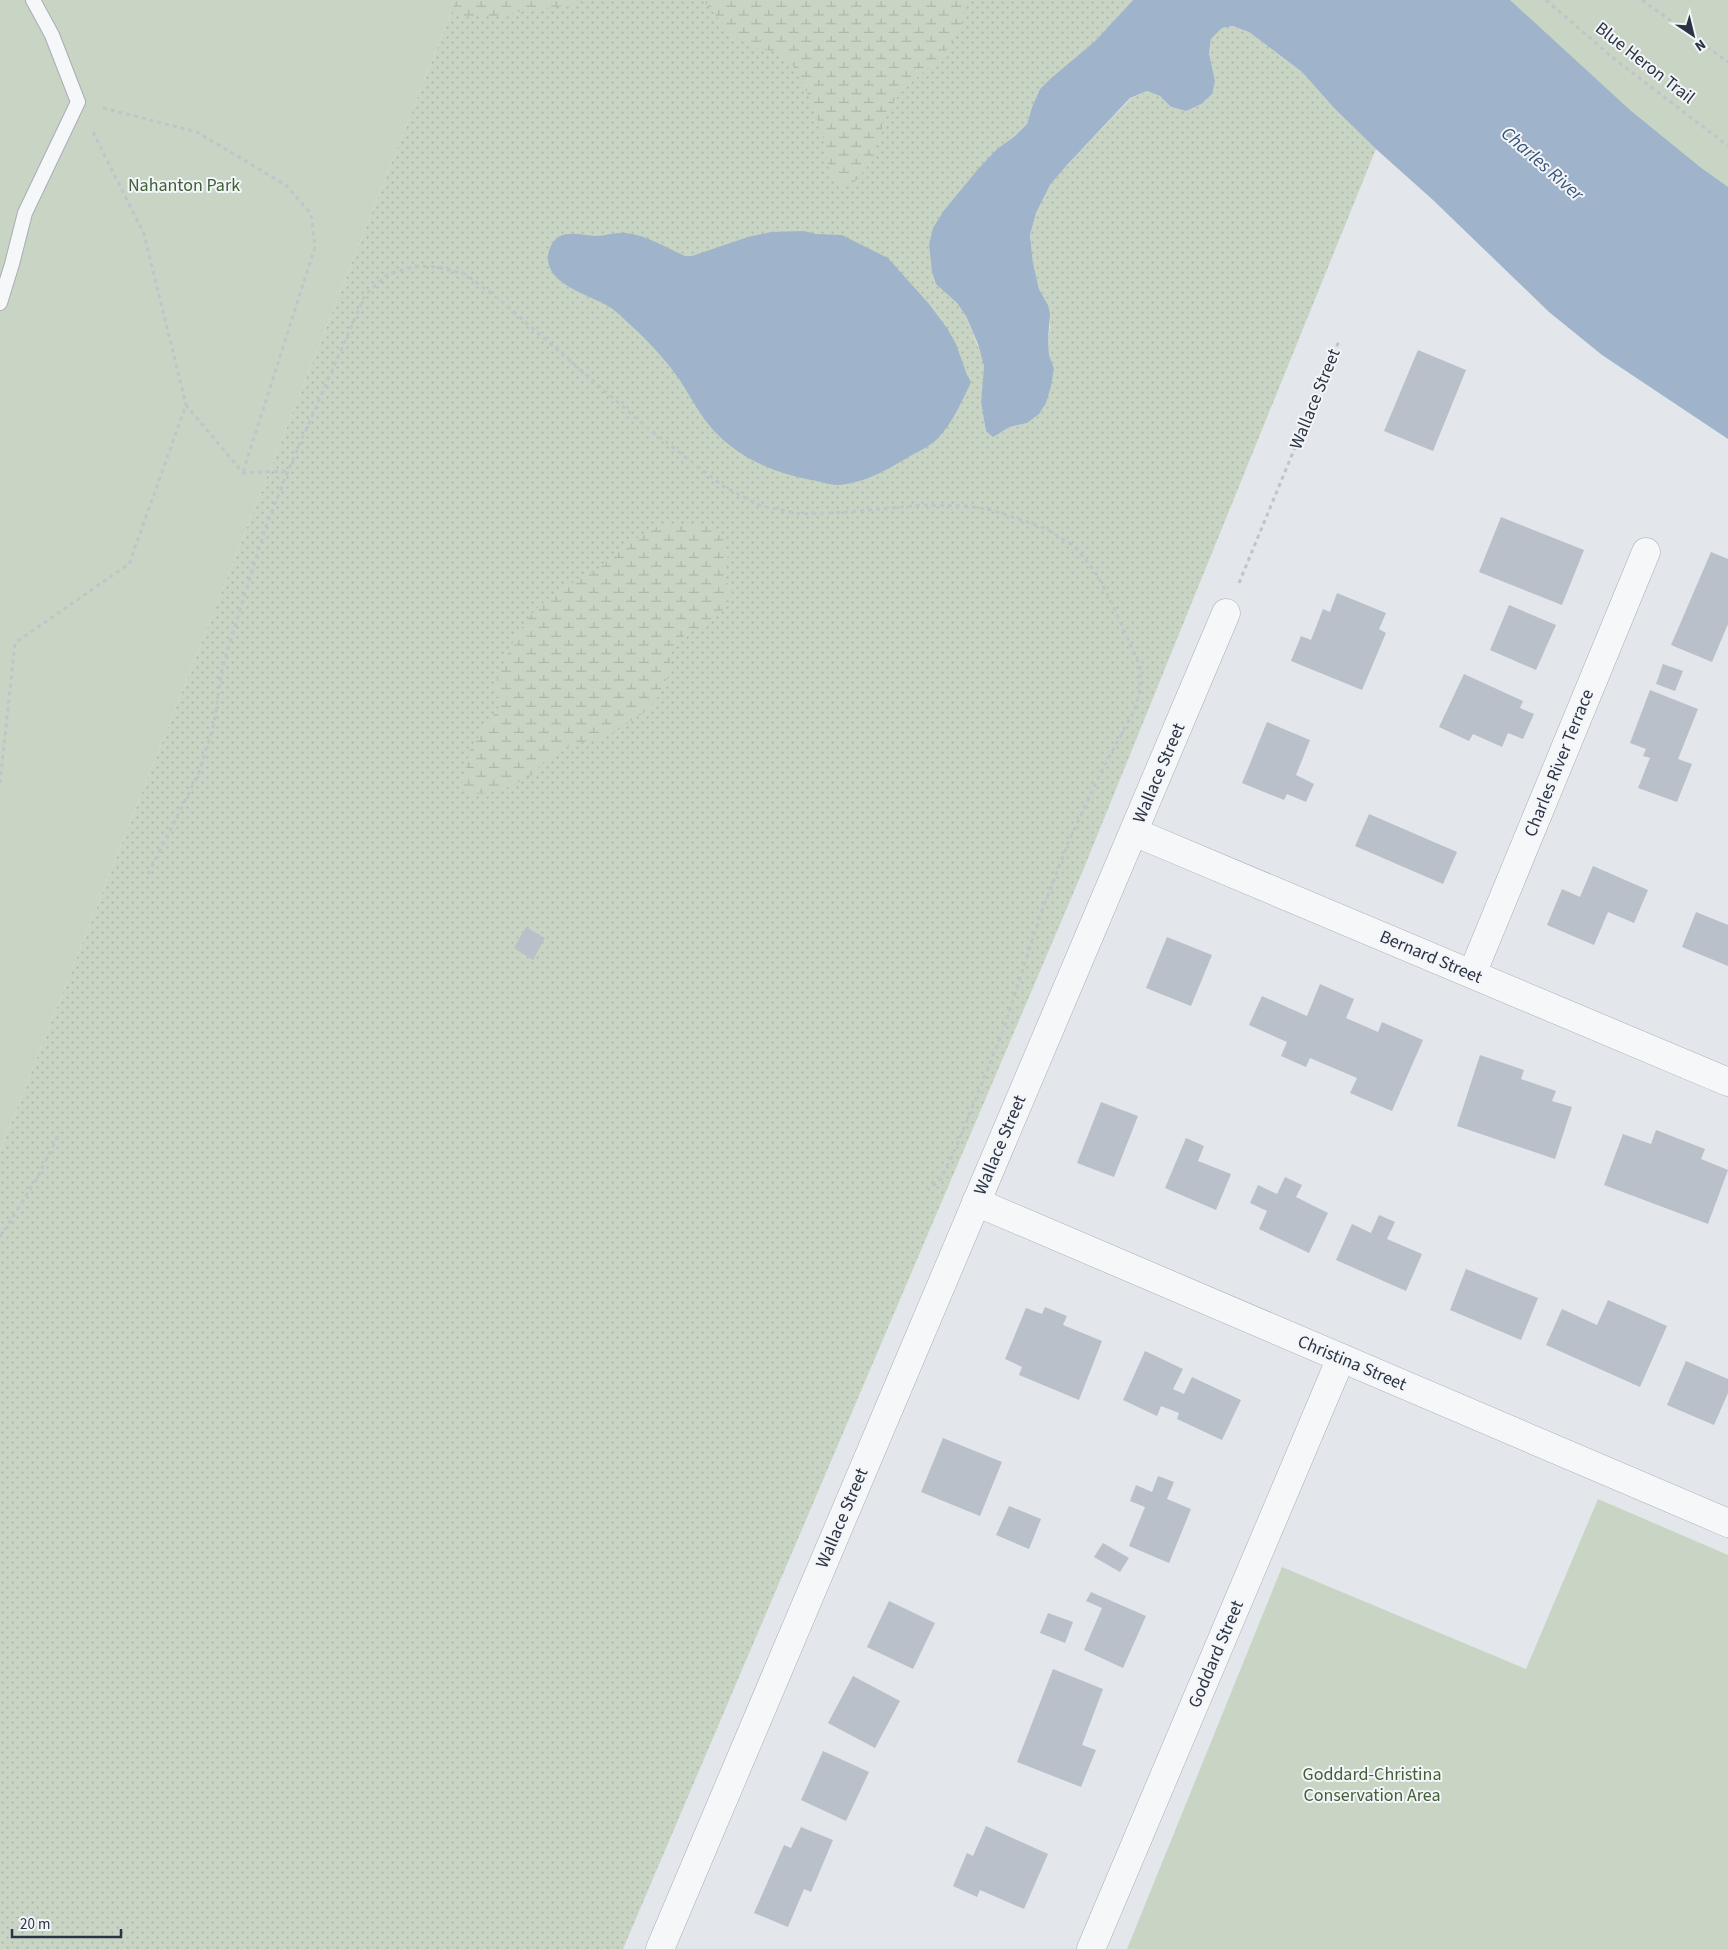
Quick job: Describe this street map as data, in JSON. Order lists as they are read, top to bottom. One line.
{"streets":{"street":["Wallace Street","Charles River Terrace","Bernard Street","Christina Street","Goddard Street"],"path":["Blue Heron Trail"]},"crossings":[["Wallace Street","Bernard Street"],["Wallace Street","Christina Street"],["Charles River Terrace","Bernard Street"],["Christina Street","Goddard Street"]],"water":["Charles River"],"parks":["Nahanton Park","Goddard-Christina Conservation Area"],"scale_bar":"20 m","north":"bottom right"}
